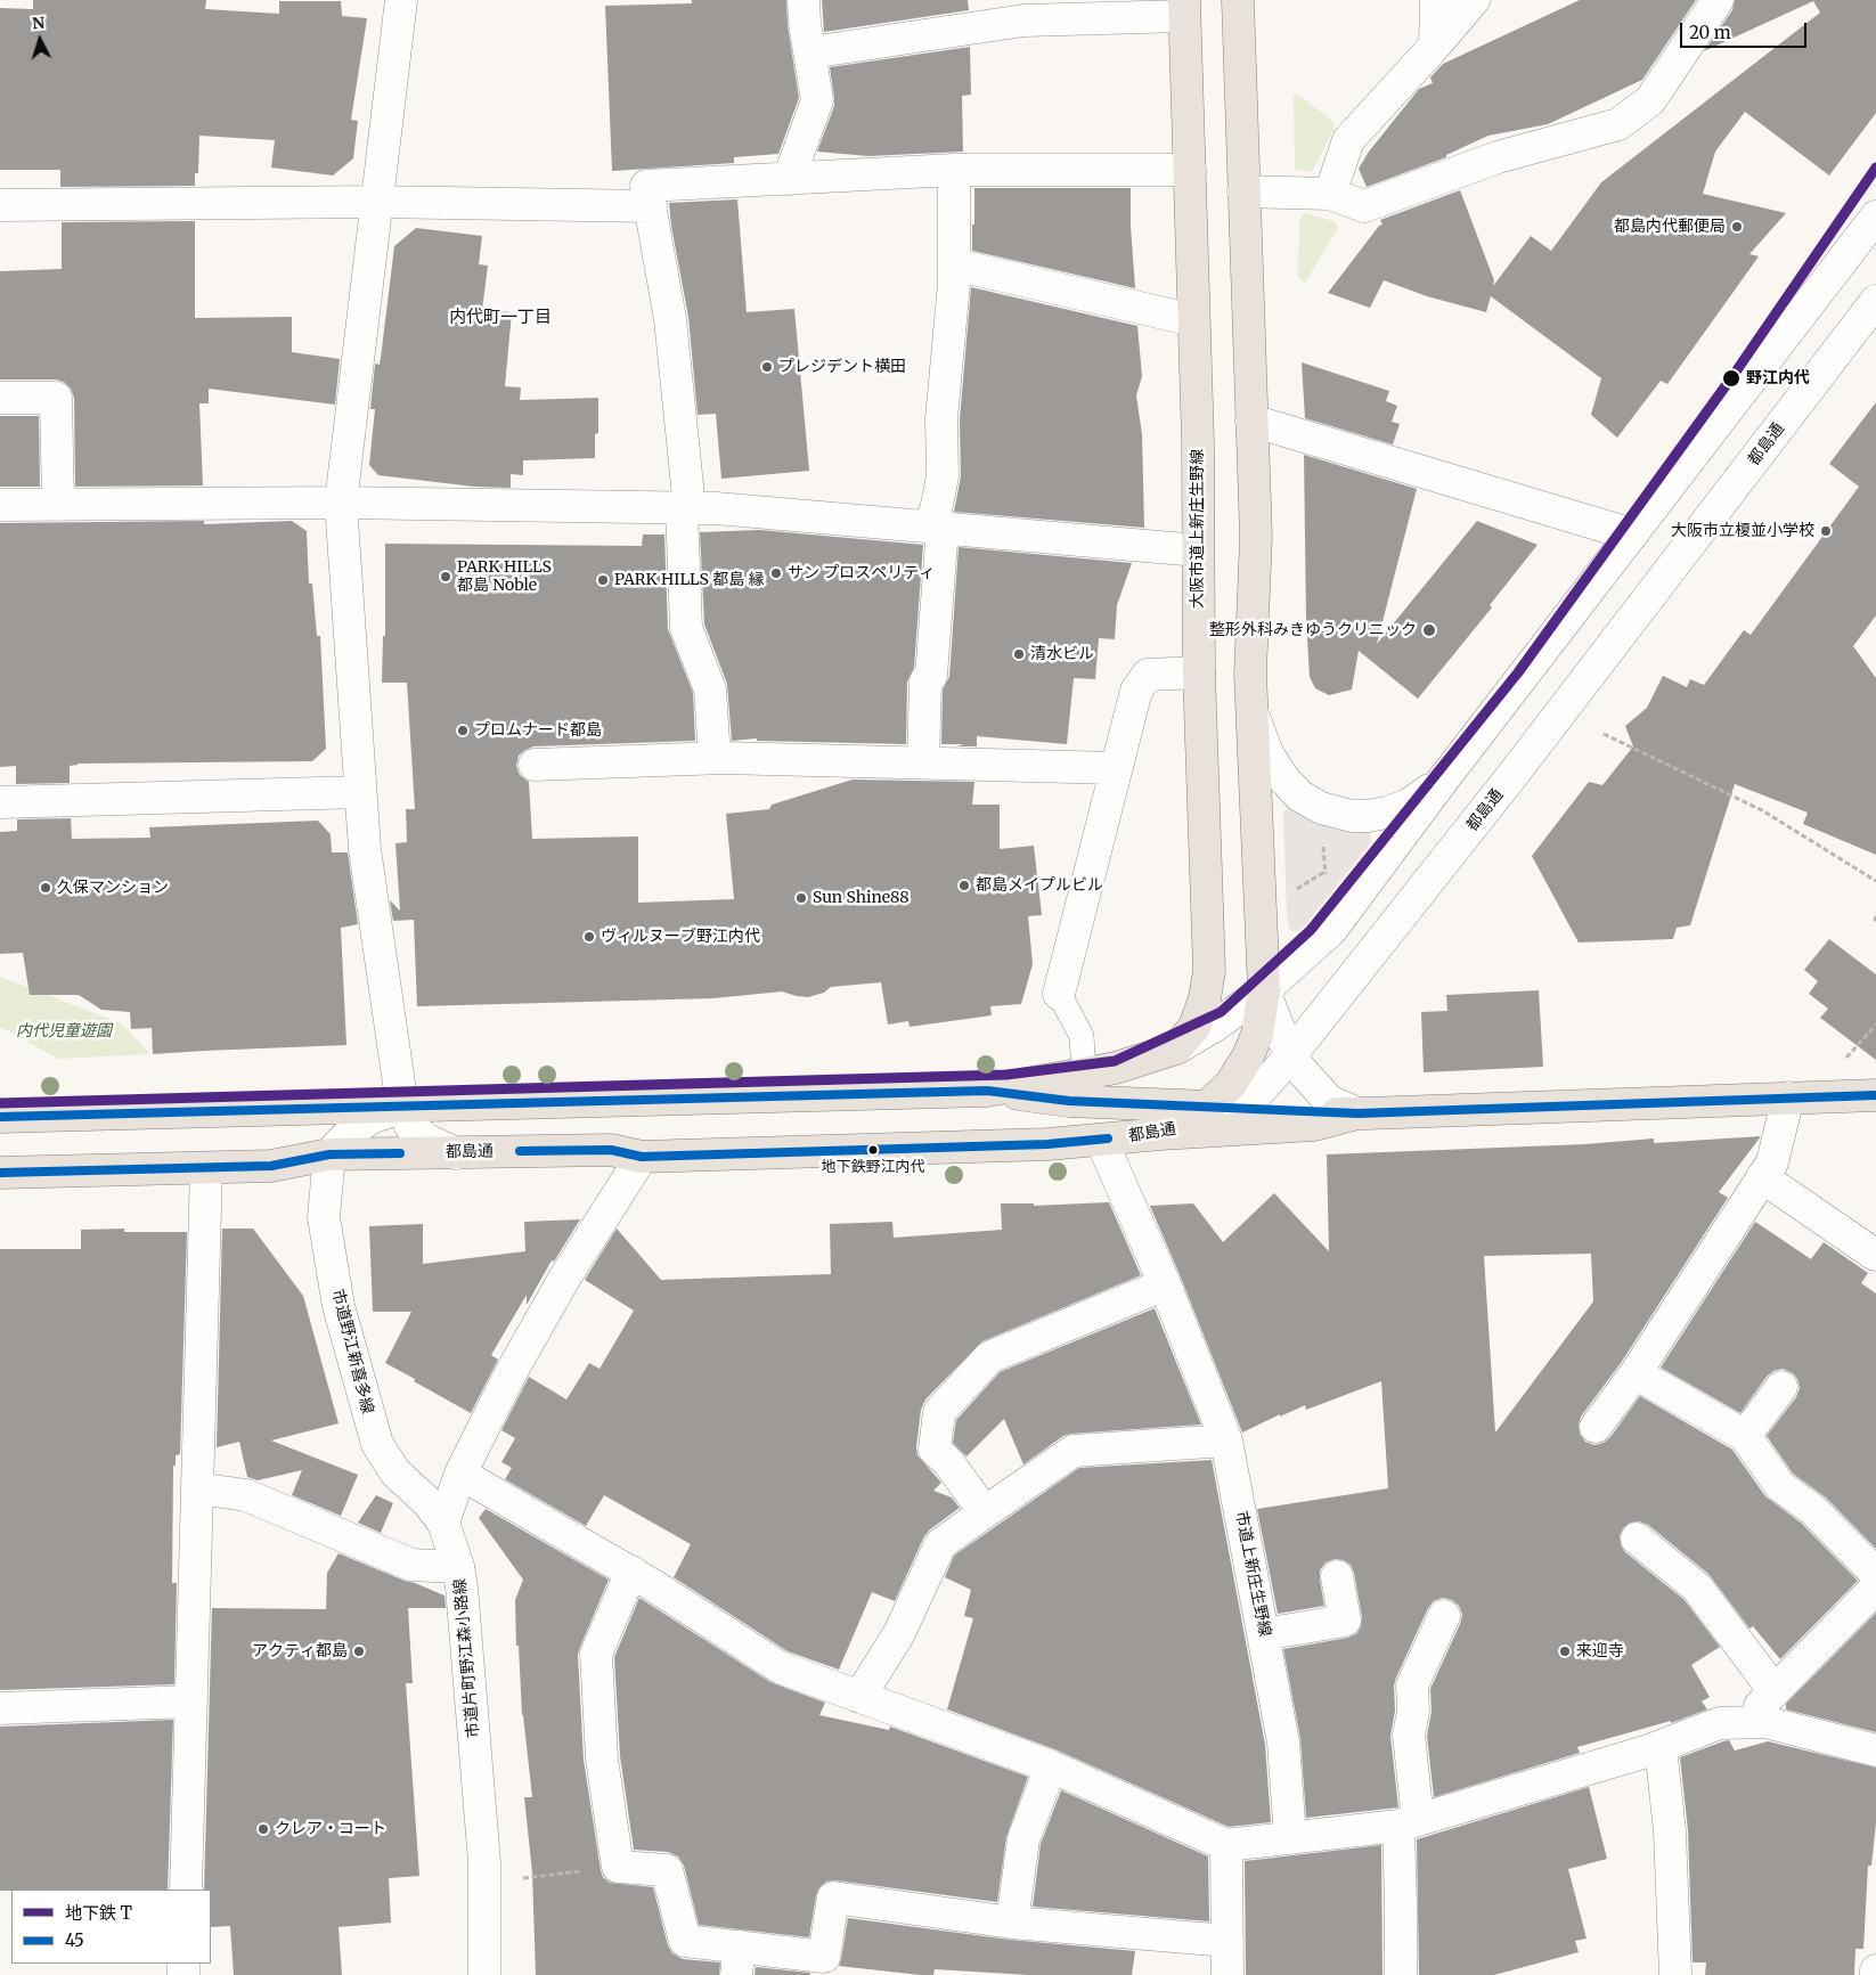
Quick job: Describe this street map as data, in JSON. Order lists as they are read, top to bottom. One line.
{"streets":{"main road":["都島通","大阪市道上新庄生野線"],"street":["市道野江新喜多線","市道上新庄生野線","市道片町野江森小路線"]},"crossings":[["都島通","市道野江新喜多線"],["都島通","市道上新庄生野線"],["市道野江新喜多線","市道片町野江森小路線"]],"districts":["内代町一丁目"],"parks":["内代児童遊園"],"places":["都島内代郵便局","プレジデント横田","野江内代","大阪市立榎並小学校","サン プロスペリティ","PARK HILLS 都島 Noble","PARK HILLS 都島 縁","整形外科みきゆうクリニック","清水ビル","プロムナード都島","都島メイプルビル","久保マンション","Sun Shine88","ヴィルヌーブ野江内代","地下鉄野江内代","アクティ都島","来迎寺","クレア・コート"],"lines":["metro line T","transit line 45"],"legend":["地下鉄 T","45"],"scale_bar":"20 m","north":"top"}
